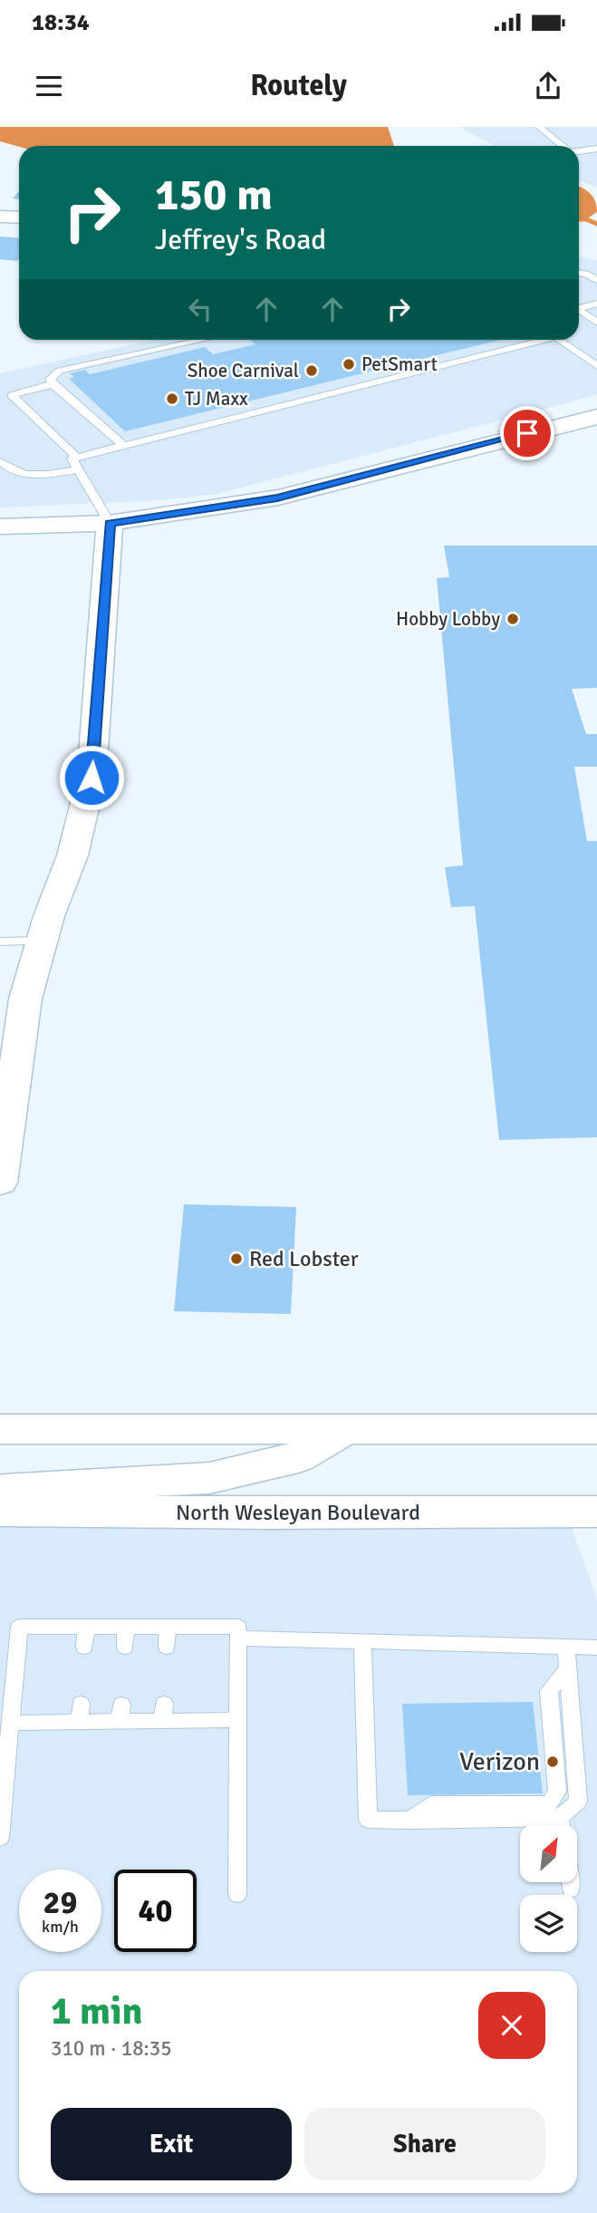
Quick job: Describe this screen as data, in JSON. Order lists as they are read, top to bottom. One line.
{"streets":{"main road":["North Wesleyan Boulevard"]},"places":["PetSmart","Shoe Carnival","TJ Maxx","Hobby Lobby","Red Lobster","Verizon"],"north":"top right","page":{"status":"18:34","header":"Routely","turn":["150 m","Jeffrey's Road"],"speed":"29 km/h","limit":"40","heading":["1 min","310 m · 18:35"],"buttons":["Exit","Share"]}}
